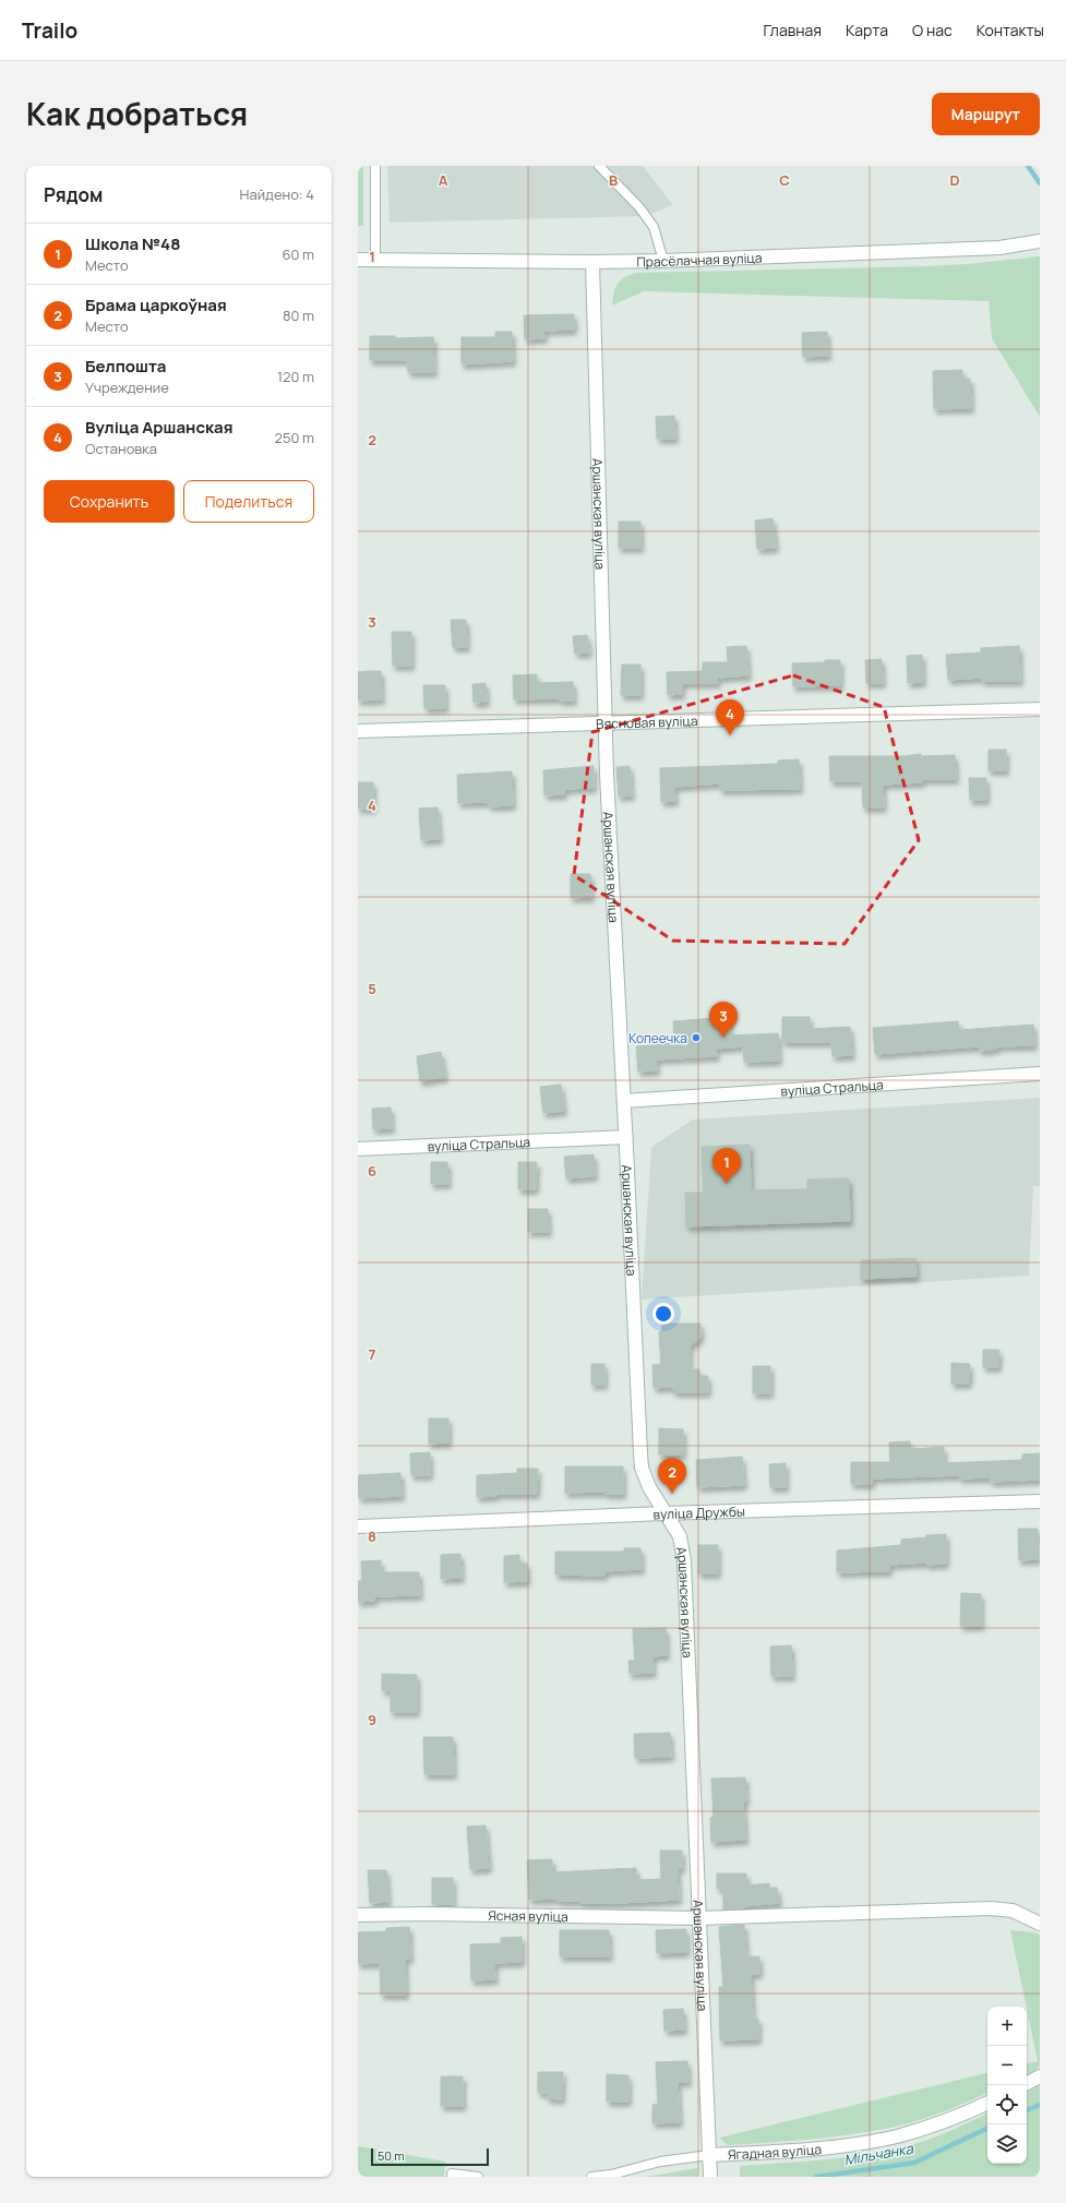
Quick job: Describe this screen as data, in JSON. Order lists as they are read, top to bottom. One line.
{"streets":{"street":["Прасёлачная вуліца","Аршанская вуліца","Вясновая вуліца","вуліца Стральца","вуліца Дружбы","Ясная вуліца","Ягадная вуліца"]},"crossings":[["Прасёлачная вуліца","Аршанская вуліца"],["Аршанская вуліца","Вясновая вуліца"],["Аршанская вуліца","вуліца Стральца"],["Аршанская вуліца","вуліца Дружбы"],["Аршанская вуліца","Ясная вуліца"],["Аршанская вуліца","Ягадная вуліца"]],"water":["Мільчанка"],"places":["Копеечка"],"scale_bar":"50 m","page":{"header":"Trailo","nav":["Главная","Карта","О нас","Контакты"],"title":"Как добраться","buttons":["Маршрут",["Сохранить","Поделиться"]],"heading":["Рядом","Найдено: 4"],"list":[{"mark":"1","name":"Школа №48","note":"Место","value":"60 m"},{"mark":"2","name":"Брама царкоўная","note":"Место","value":"80 m"},{"mark":"3","name":"Белпошта","note":"Учреждение","value":"120 m"},{"mark":"4","name":"Вуліца Аршанская","note":"Остановка","value":"250 m"}],"pins":["4","3","1","2"],"map_buttons":["+","−"],"scale":"50 m"},"grid":{"columns":["A","B","C","D"],"rows":["1","2","3","4","5","6","7","8","9"]}}
